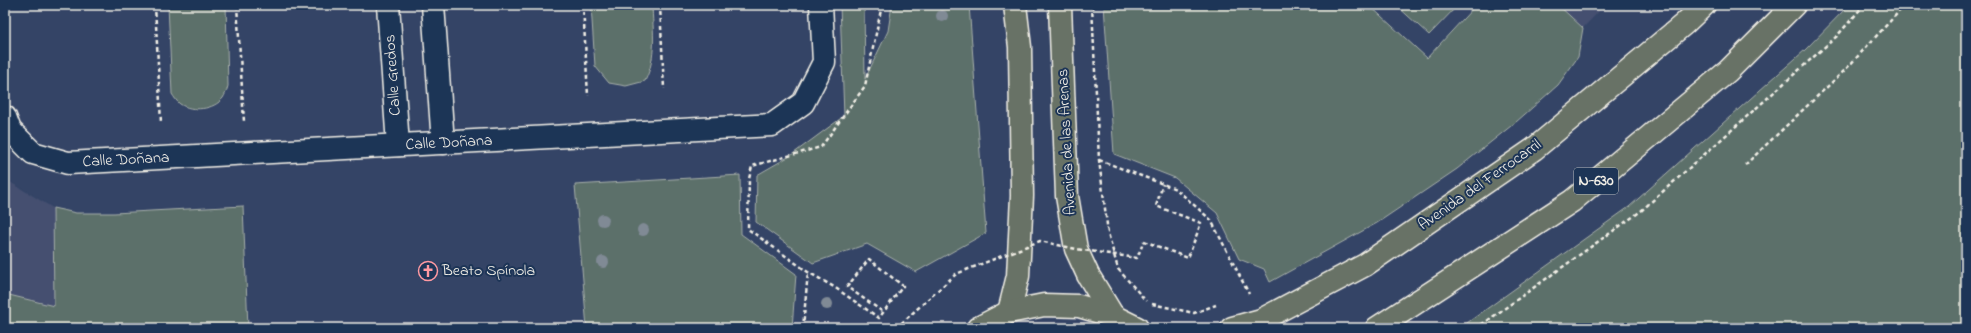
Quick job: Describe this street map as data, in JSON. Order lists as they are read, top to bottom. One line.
{"streets":{"main road":["Avenida de las Arenas","N-630","Avenida del Ferrocarril"],"street":["Calle Gredos","Calle Doñana"]},"crossings":[["Calle Gredos","Calle Doñana"]],"places":{"church":["Beato Spínola"]}}
